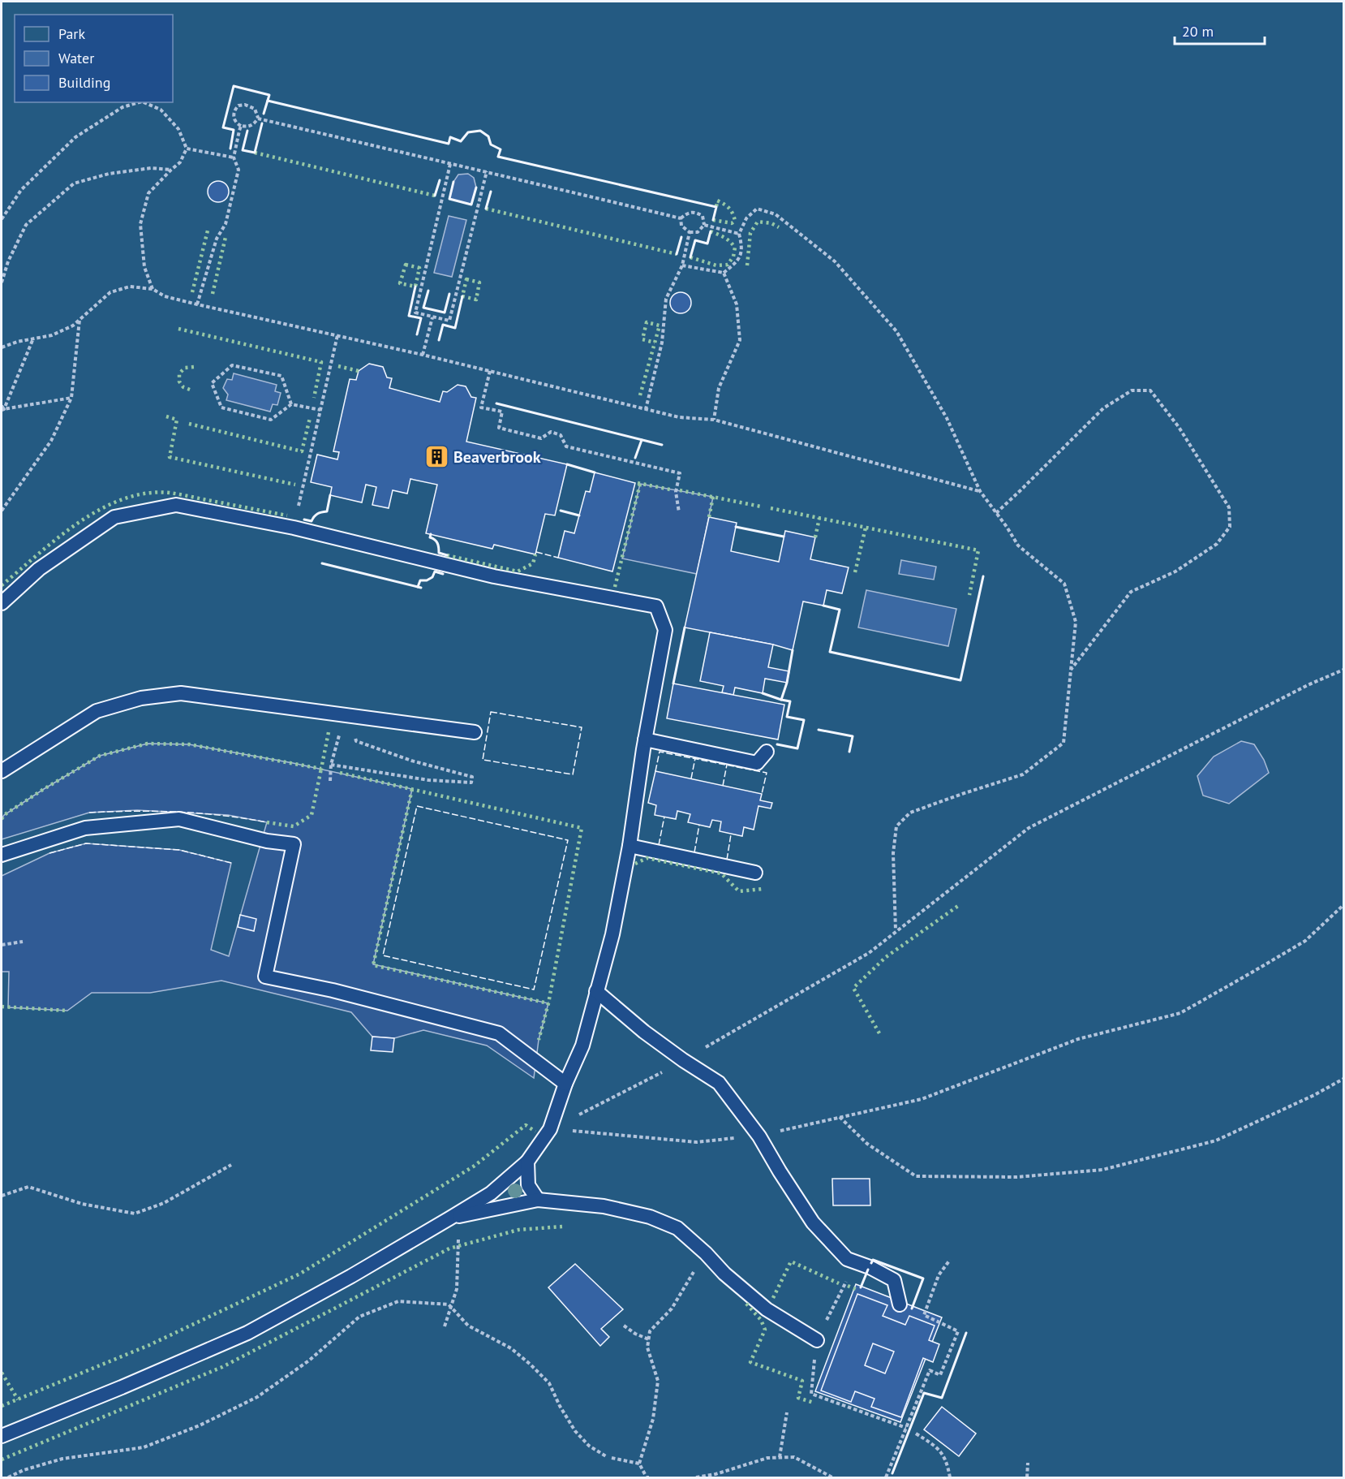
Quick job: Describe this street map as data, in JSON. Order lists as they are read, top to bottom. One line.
{"places":{"building":["Beaverbrook"]},"legend":["Park","Water","Building"],"scale_bar":"20 m"}
